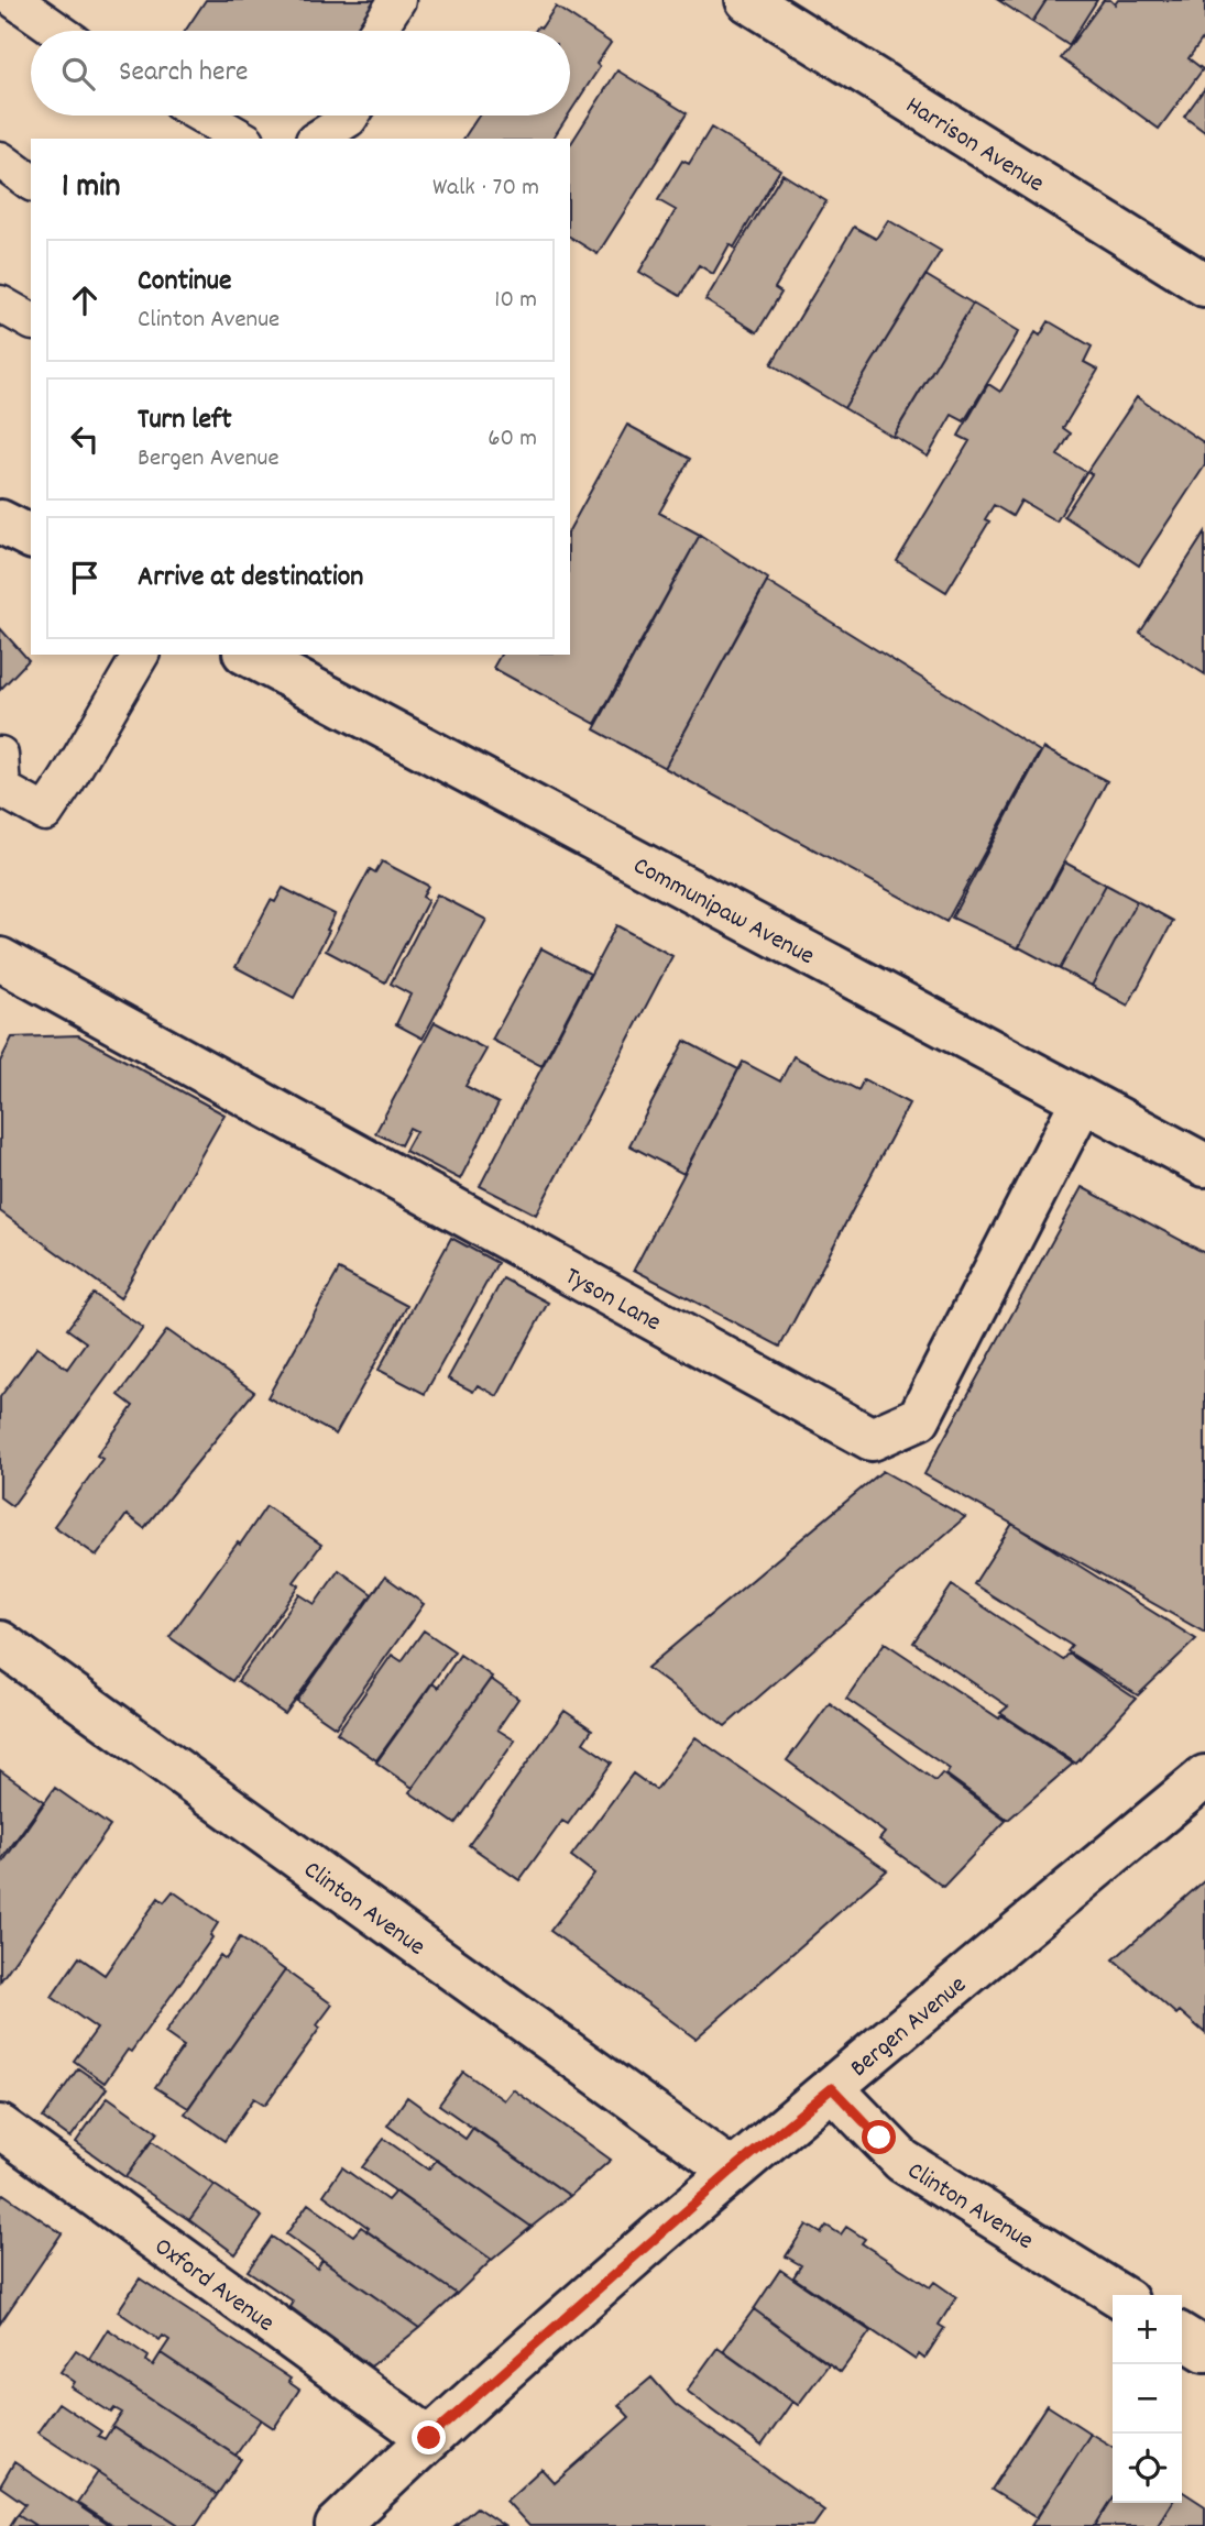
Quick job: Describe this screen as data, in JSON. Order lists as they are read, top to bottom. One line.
{"streets":{"street":["Harrison Avenue","Communipaw Avenue","Tyson Lane","Clinton Avenue","Bergen Avenue","Oxford Avenue"]},"crossings":[["Communipaw Avenue","Tyson Lane"],["Clinton Avenue","Bergen Avenue"],["Bergen Avenue","Oxford Avenue"]],"page":{"search":"Search here","heading":["1 min","Walk · 70 m"],"list":[["Continue","Clinton Avenue","10 m"],["Turn left","Bergen Avenue","60 m"],"Arrive at destination"],"map_buttons":["+","−"]}}
